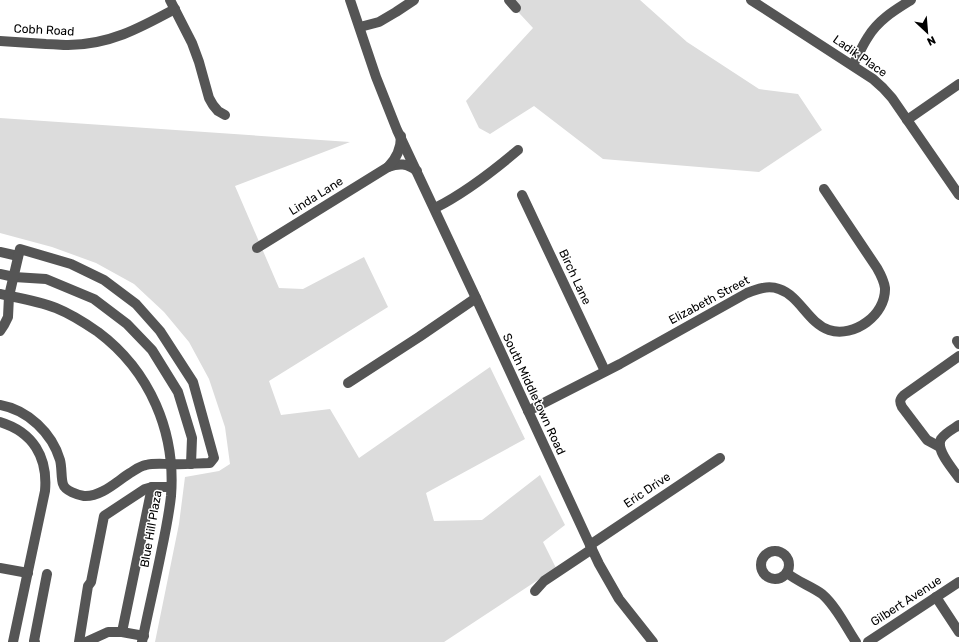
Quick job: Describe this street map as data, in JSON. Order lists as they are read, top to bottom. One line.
{"streets":{"street":["Cobh Road","Ladik Place","Linda Lane","Birch Lane","Elizabeth Street","South Middletown Road","Eric Drive","Blue Hill Plaza","Gilbert Avenue"]},"crossings":[["Linda Lane","South Middletown Road"],["Birch Lane","Elizabeth Street"],["Elizabeth Street","South Middletown Road"],["South Middletown Road","Eric Drive"]],"north":"bottom right"}
